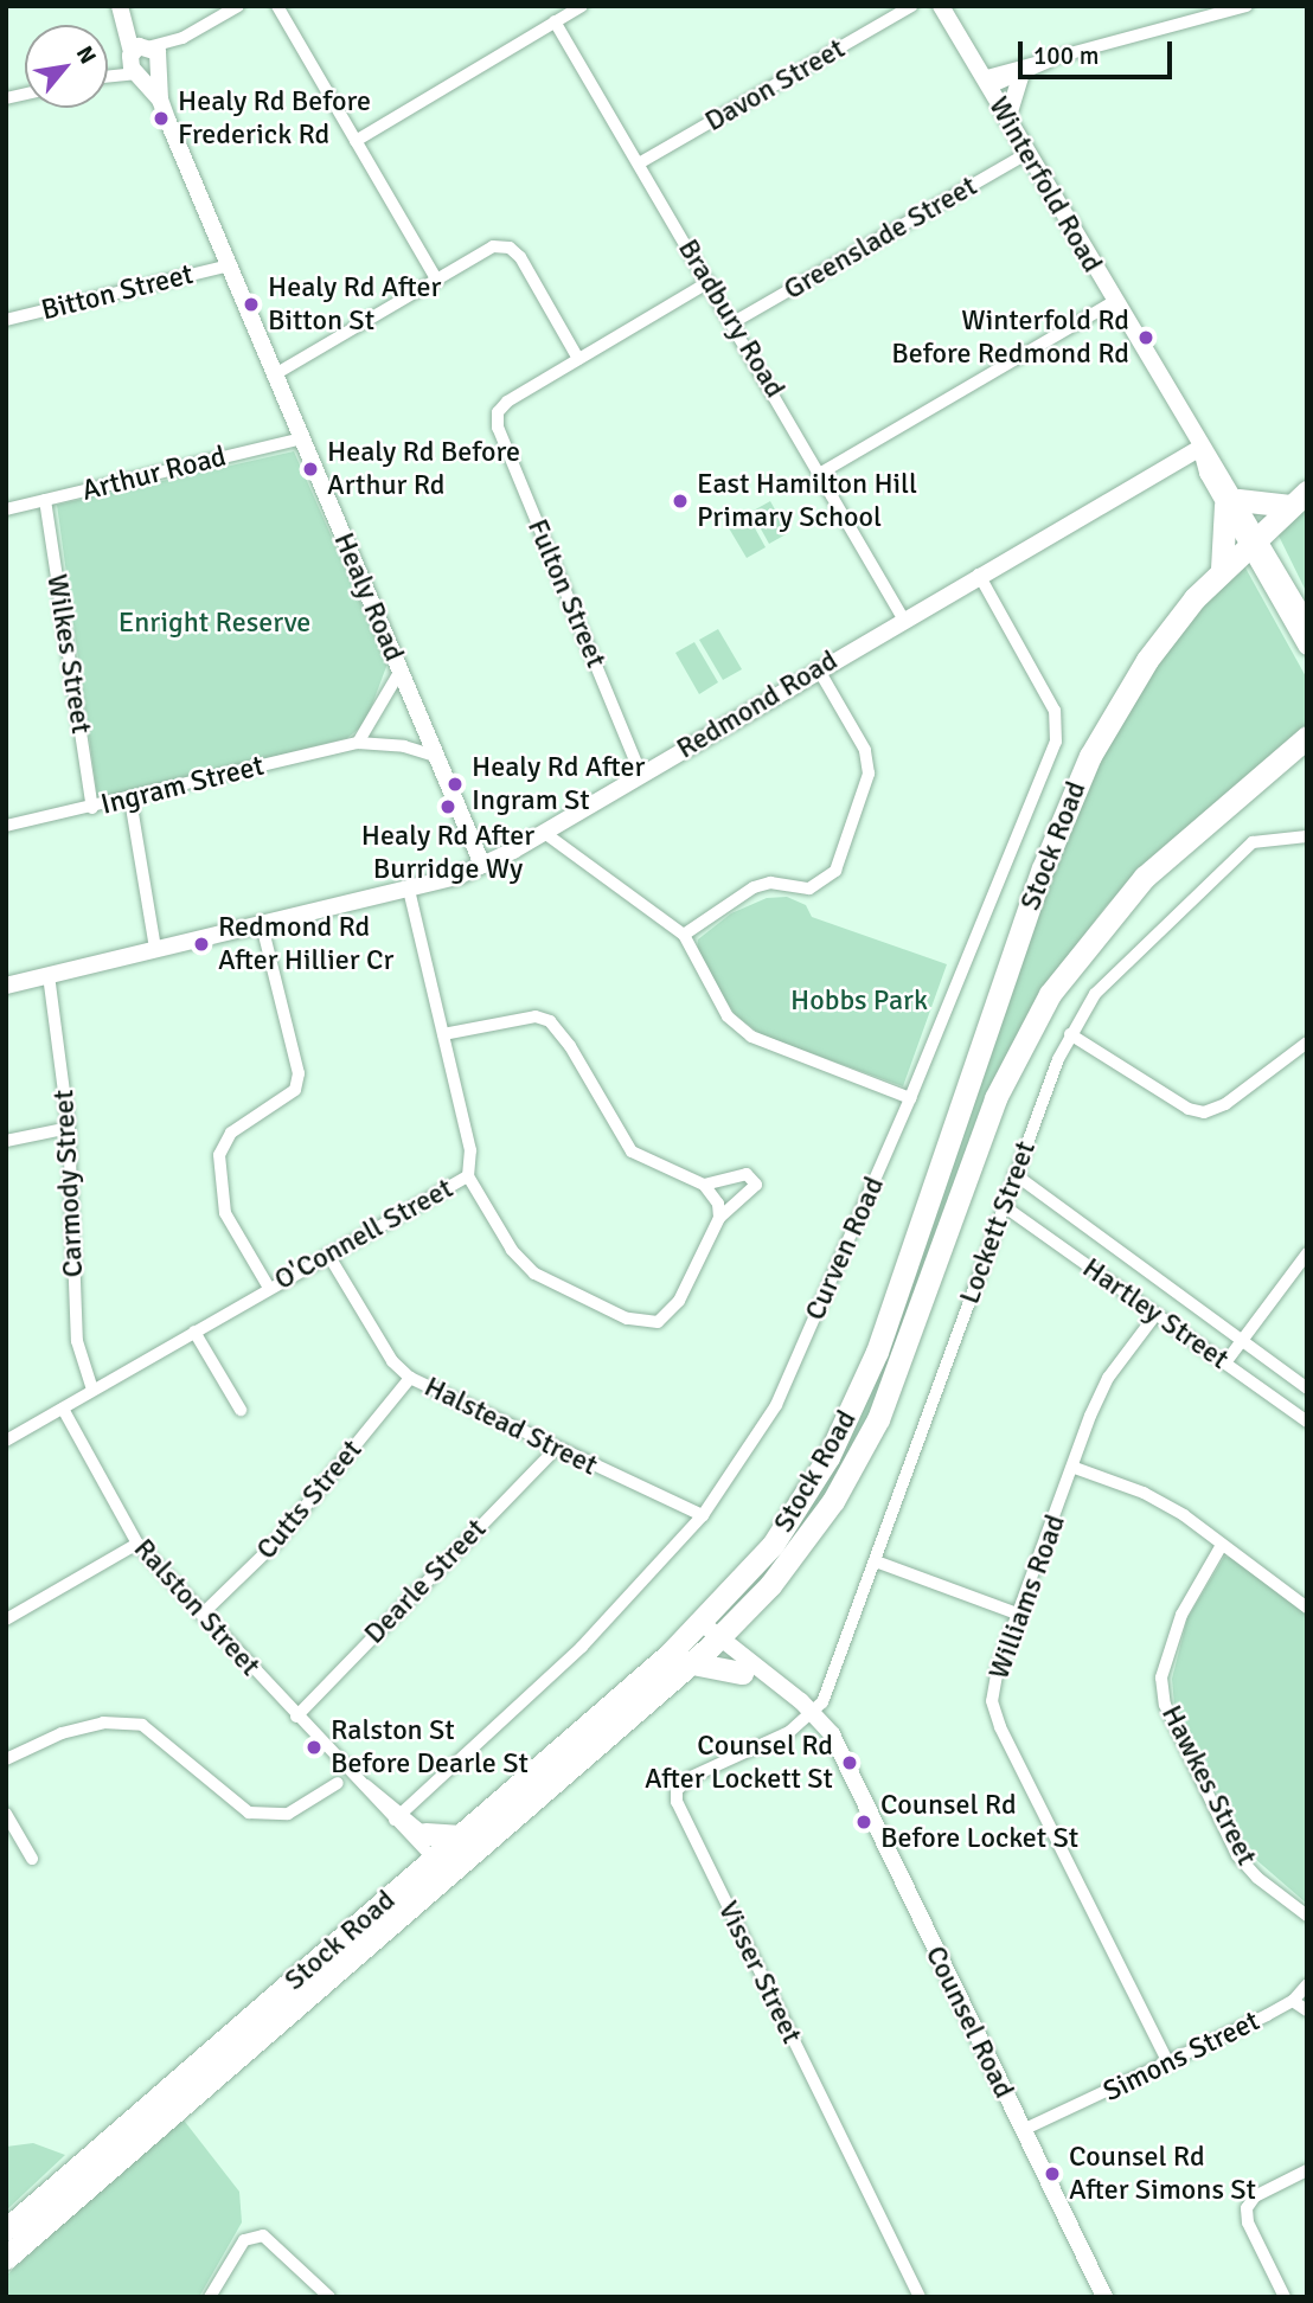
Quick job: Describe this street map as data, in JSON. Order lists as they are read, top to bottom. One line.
{"streets":{"highway":["Stock Road"],"street":["Davon Street","Winterfold Road","Greenslade Street","Bitton Street","Bradbury Road","Arthur Road","Fulton Street","Healy Road","Wilkes Street","Redmond Road","Ingram Street","Carmody Street","Lockett Street","O'Connell Street","Curven Road","Hartley Street","Halstead Street","Cutts Street","Dearle Street","Williams Road","Ralston Street","Hawkes Street","Visser Street","Counsel Road","Simons Street"]},"crossings":[["Davon Street","Bradbury Road"],["Winterfold Road","Greenslade Street"],["Winterfold Road","Redmond Road"],["Winterfold Road","Stock Road"],["Greenslade Street","Bradbury Road"],["Bitton Street","Healy Road"],["Bradbury Road","Fulton Street"],["Bradbury Road","Redmond Road"],["Arthur Road","Healy Road"],["Arthur Road","Wilkes Street"],["Fulton Street","Redmond Road"],["Healy Road","Redmond Road"],["Healy Road","Ingram Street"],["Wilkes Street","Ingram Street"],["Redmond Road","Carmody Street"],["Redmond Road","O'Connell Street"],["Redmond Road","Curven Road"],["Stock Road","Ralston Street"],["Stock Road","Counsel Road"],["Carmody Street","O'Connell Street"],["Lockett Street","Hartley Street"],["Lockett Street","Visser Street"],["Lockett Street","Counsel Road"],["O'Connell Street","Halstead Street"],["O'Connell Street","Ralston Street"],["Curven Road","Halstead Street"],["Curven Road","Ralston Street"],["Hartley Street","Williams Road"],["Halstead Street","Cutts Street"],["Halstead Street","Dearle Street"],["Cutts Street","Ralston Street"],["Dearle Street","Ralston Street"],["Williams Road","Simons Street"],["Visser Street","Counsel Road"],["Counsel Road","Simons Street"]],"parks":["Enright Reserve","Hobbs Park"],"places":["Healy Rd Before Frederick Rd","Healy Rd After Bitton St","Winterfold Rd Before Redmond Rd","Healy Rd Before Arthur Rd","East Hamilton Hill Primary School","Healy Rd After Ingram St","Healy Rd After Burridge Wy","Redmond Rd After Hillier Cr","Ralston St Before Dearle St","Counsel Rd After Lockett St","Counsel Rd Before Locket St","Counsel Rd After Simons St"],"scale_bar":"100 m","north":"top right"}
